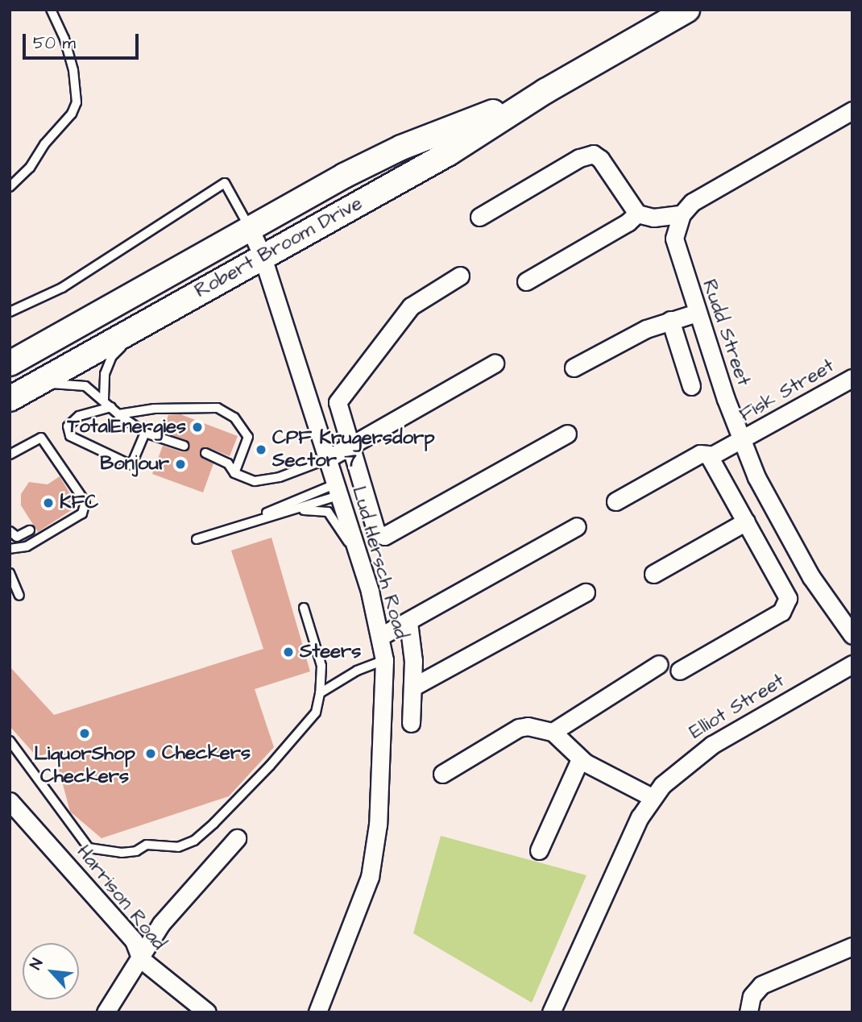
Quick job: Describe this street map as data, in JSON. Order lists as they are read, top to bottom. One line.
{"streets":{"street":["Robert Broom Drive","Rudd Street","Fisk Street","Lud Hersch Road","Elliot Street","Harrison Road"]},"crossings":[["Robert Broom Drive","Lud Hersch Road"],["Rudd Street","Fisk Street"]],"places":["TotalEnergies","CPF Krugersdorp Sector 7","Bonjour","KFC","Steers","LiquorShop Checkers","Checkers"],"scale_bar":"50 m","north":"top left"}
